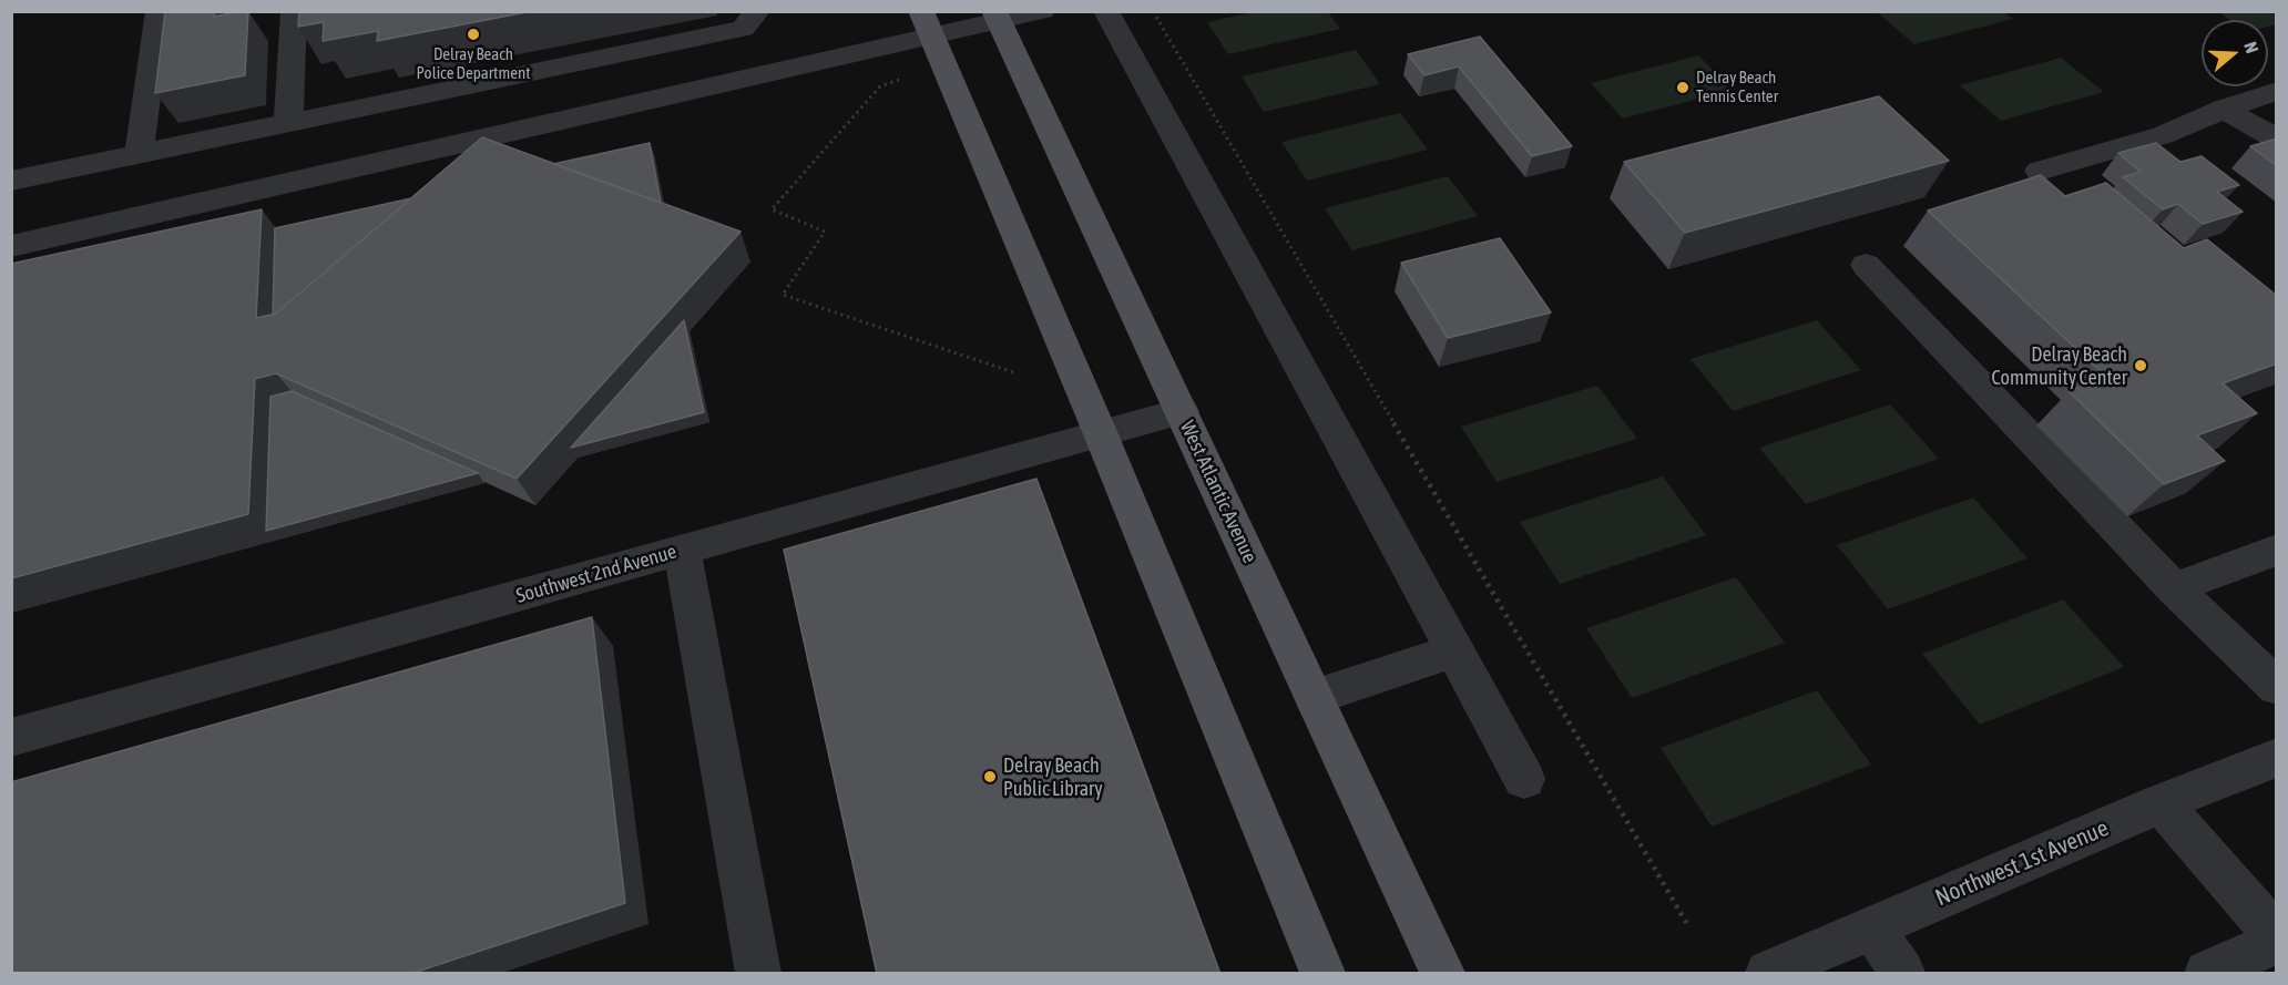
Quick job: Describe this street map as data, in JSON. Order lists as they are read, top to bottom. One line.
{"streets":{"main road":["West Atlantic Avenue"],"street":["Southwest 2nd Avenue","Northwest 1st Avenue"]},"crossings":[["West Atlantic Avenue","Southwest 2nd Avenue"]],"places":["Delray Beach Police Department","Delray Beach Tennis Center","Delray Beach Community Center","Delray Beach Public Library"],"north":"right"}
